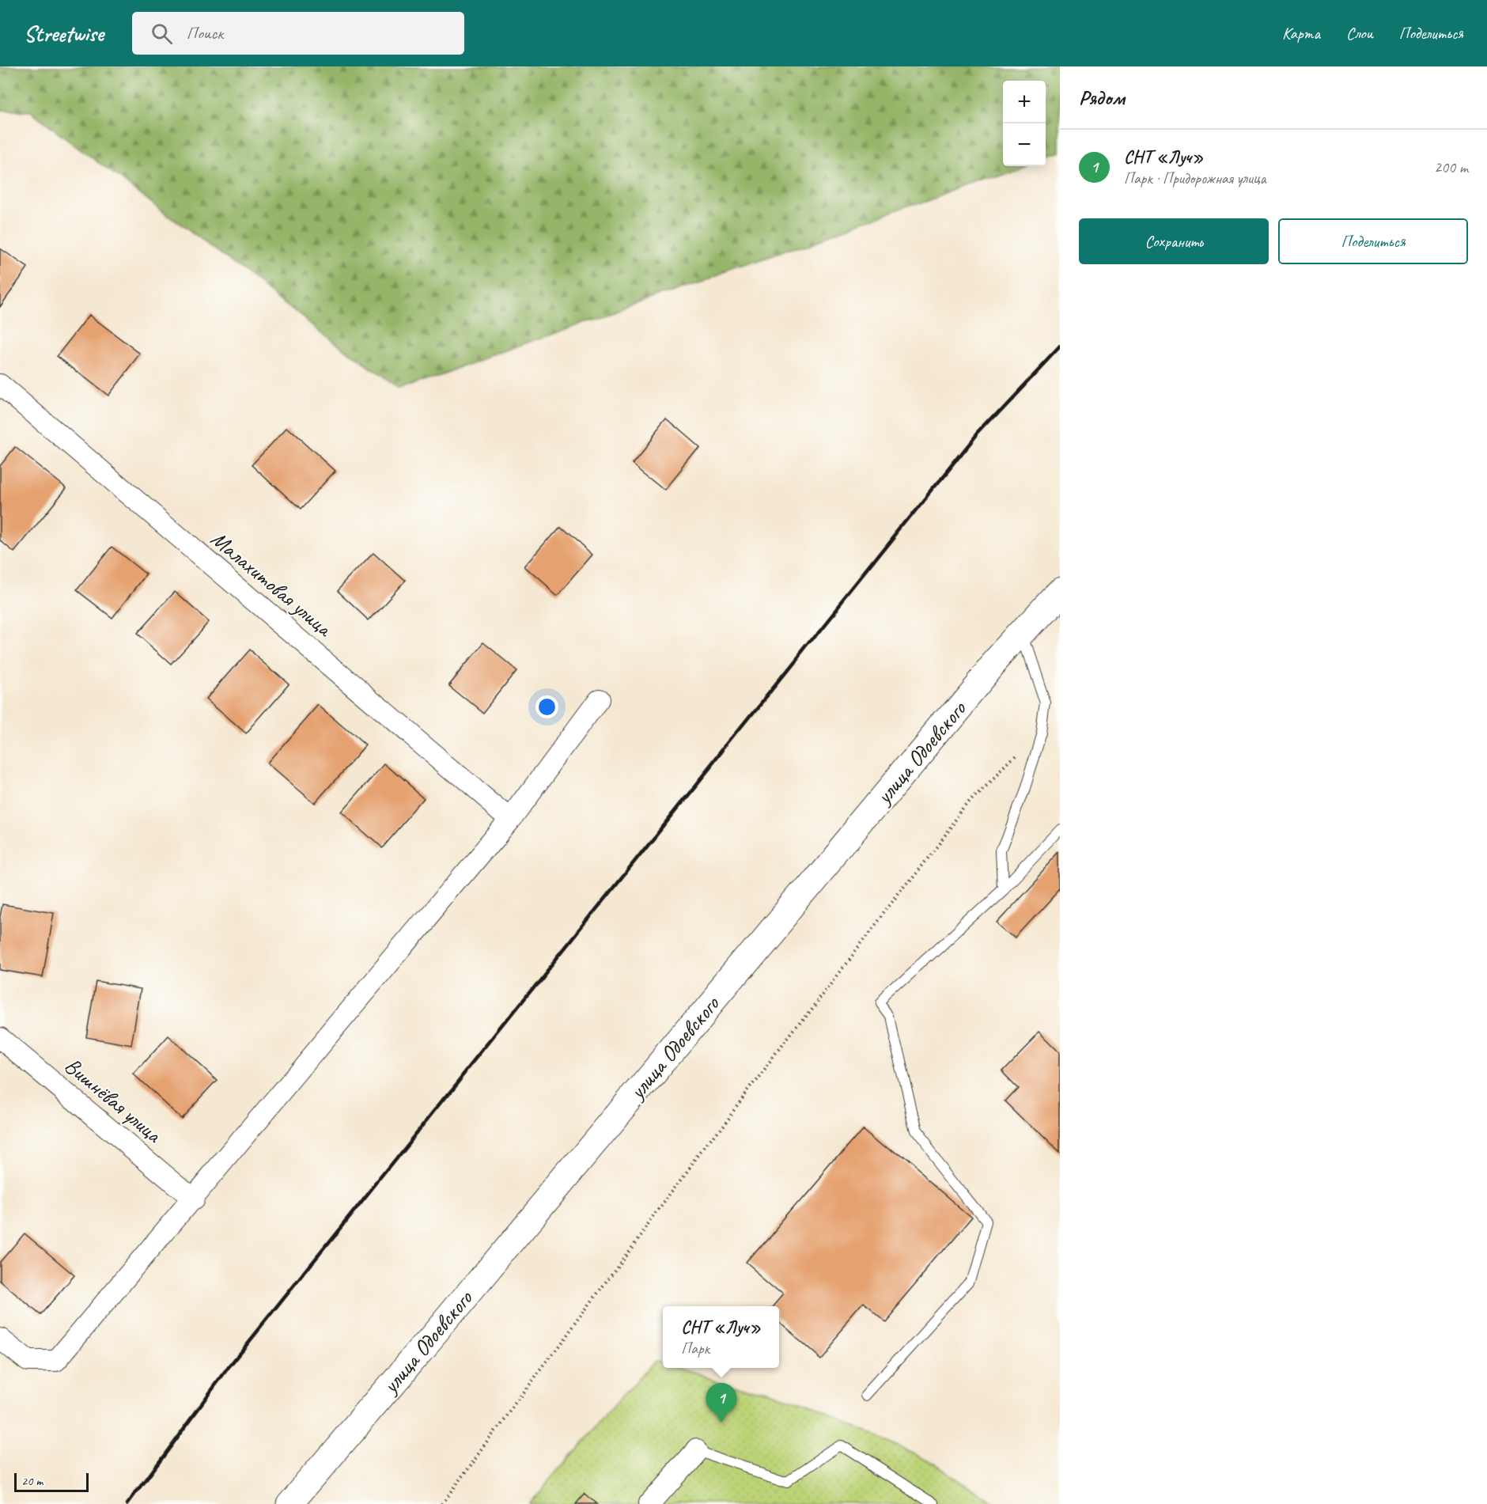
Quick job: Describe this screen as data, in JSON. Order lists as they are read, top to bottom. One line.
{"streets":{"street":["Малахитовая улица","улица Одоевского","Вишнёвая улица"]},"scale_bar":"20 m","page":{"header":"Streetwise","search":"Поиск","nav":["Карта","Слои","Поделиться"],"heading":"Рядом","map_buttons":["+","−"],"list":[{"mark":"1","name":"СНТ «Луч»","note":"Парк · Придорожная улица","value":"200 m"}],"buttons":["Сохранить","Поделиться"],"popup":["СНТ «Луч»","Парк"],"pins":"1","scale":"20 m"}}
